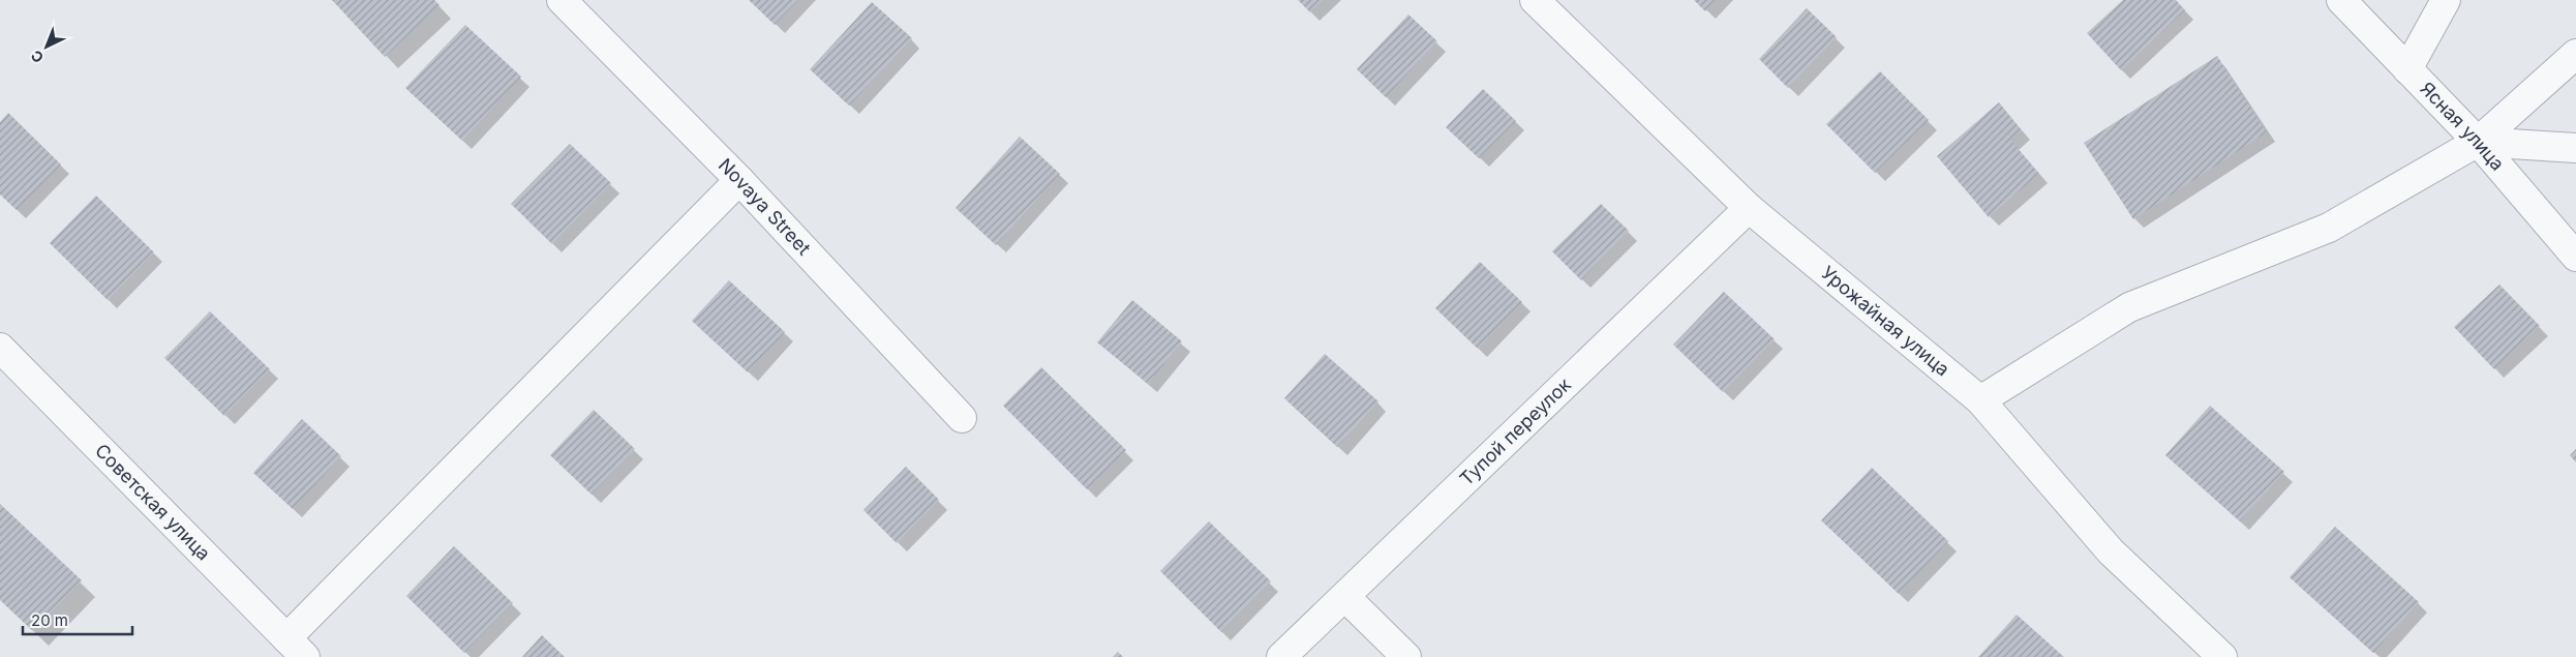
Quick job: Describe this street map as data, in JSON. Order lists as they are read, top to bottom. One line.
{"streets":{"street":["Ясная улица","Novaya Street","Урожайная улица","Тупой переулок","Советская улица"]},"crossings":[["Урожайная улица","Тупой переулок"]],"scale_bar":"20 m","north":"bottom left"}
